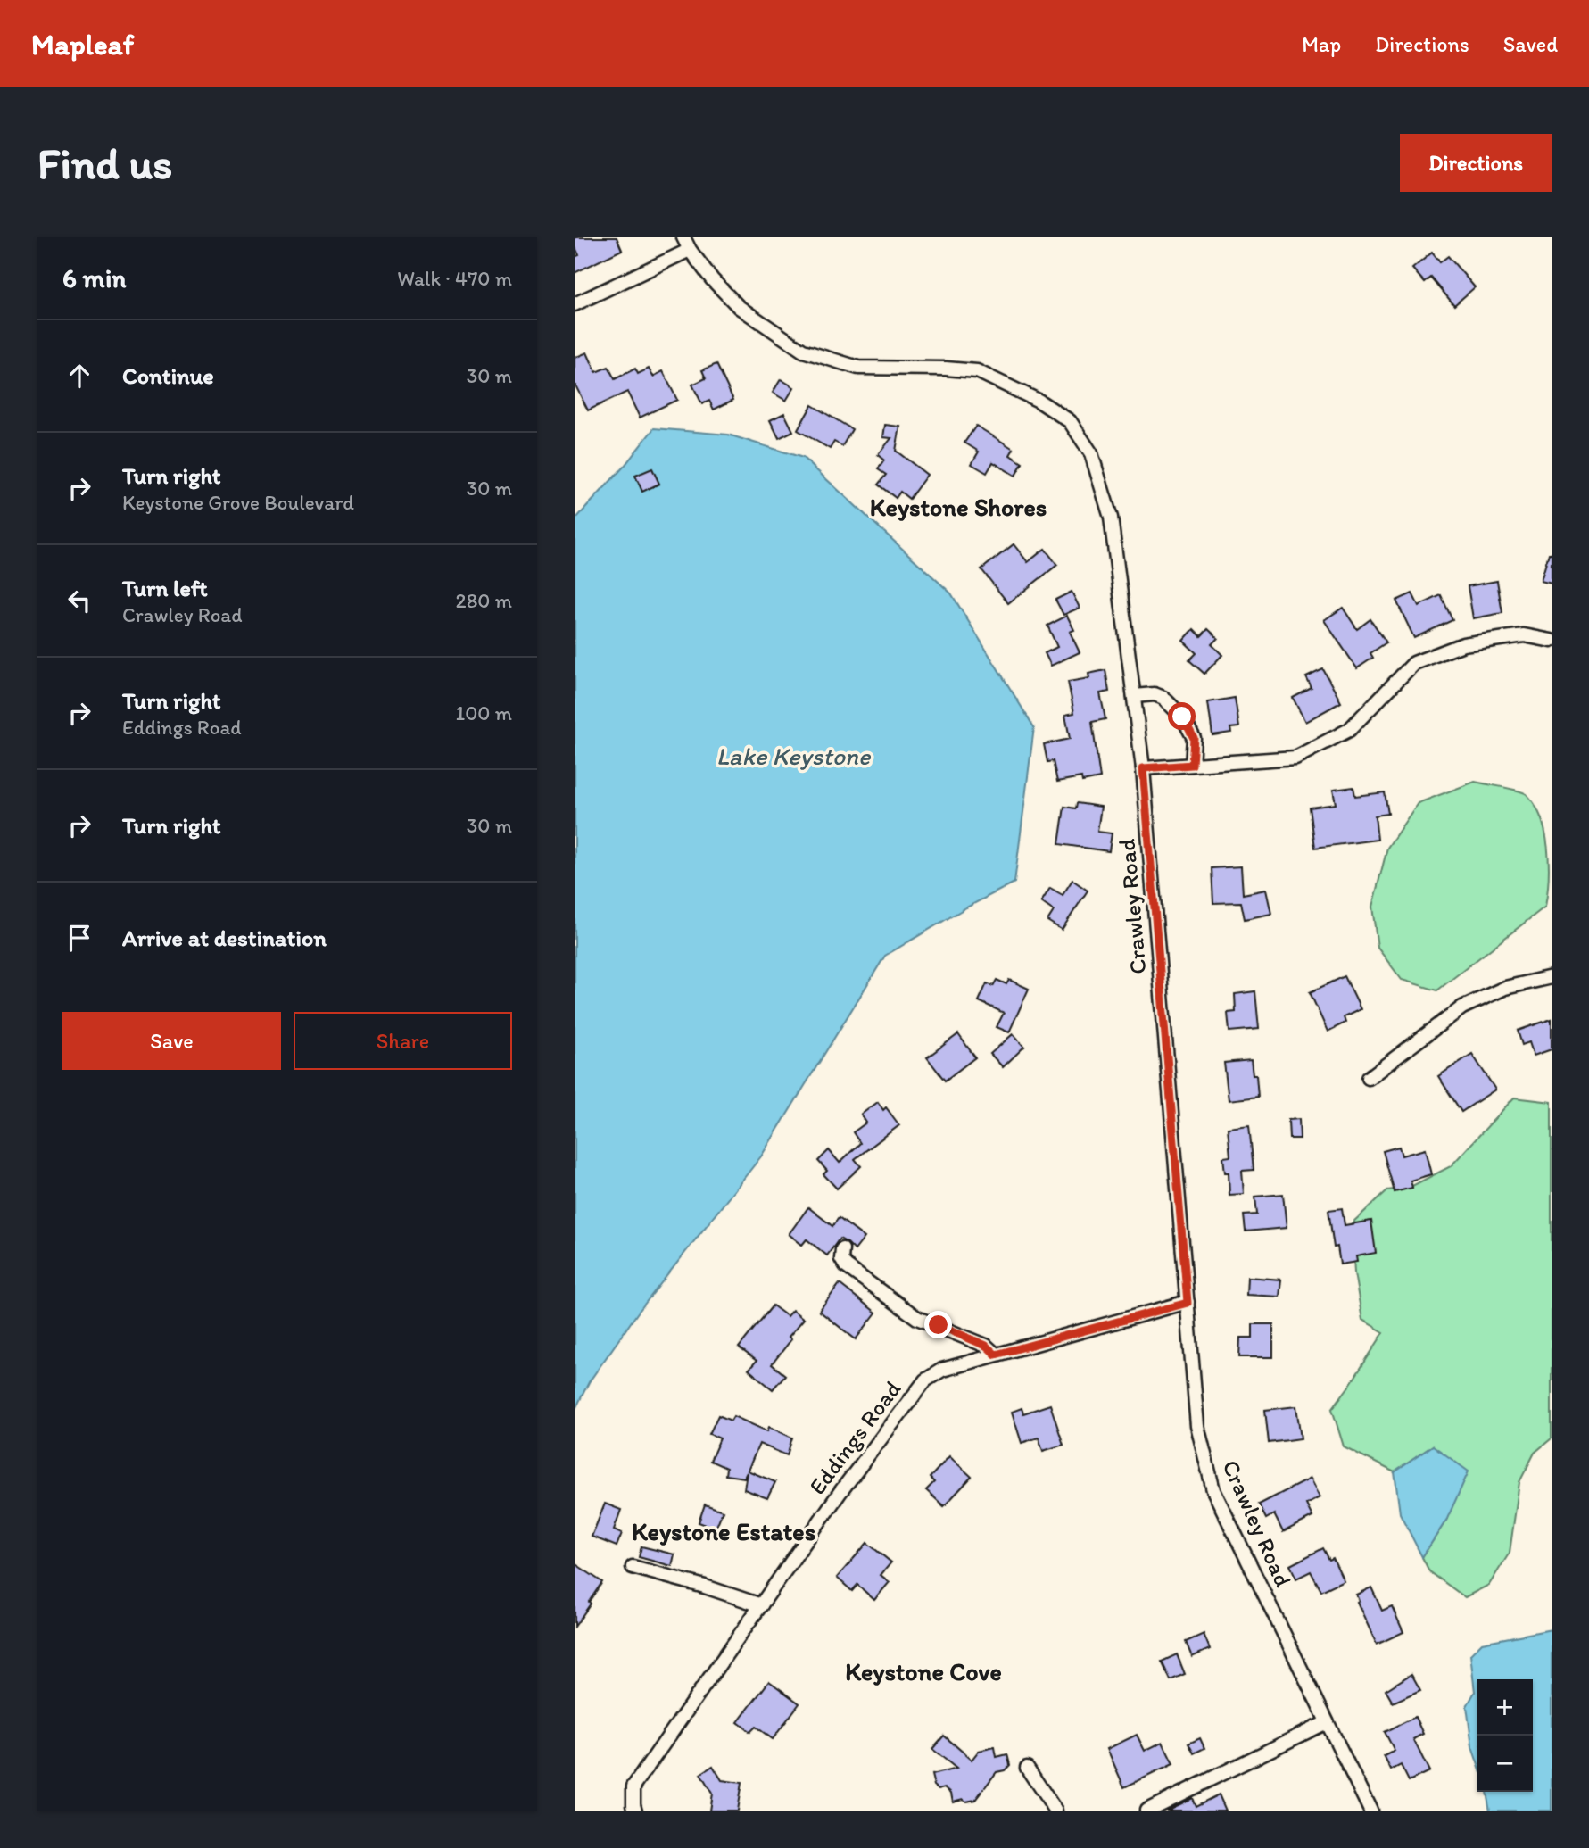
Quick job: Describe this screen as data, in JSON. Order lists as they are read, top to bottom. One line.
{"streets":{"street":["Crawley Road","Eddings Road"]},"crossings":[["Crawley Road","Eddings Road"]],"districts":["Keystone Shores","Keystone Estates","Keystone Cove"],"water":["Lake Keystone"],"page":{"header":"Mapleaf","nav":["Map","Directions","Saved"],"buttons":["Directions",["Save","Share"]],"title":"Find us","heading":["6 min","Walk · 470 m"],"list":[["Continue","30 m"],["Turn right","Keystone Grove Boulevard","30 m"],["Turn left","Crawley Road","280 m"],["Turn right","Eddings Road","100 m"],["Turn right","30 m"],"Arrive at destination"],"map_buttons":["+","−"]}}
